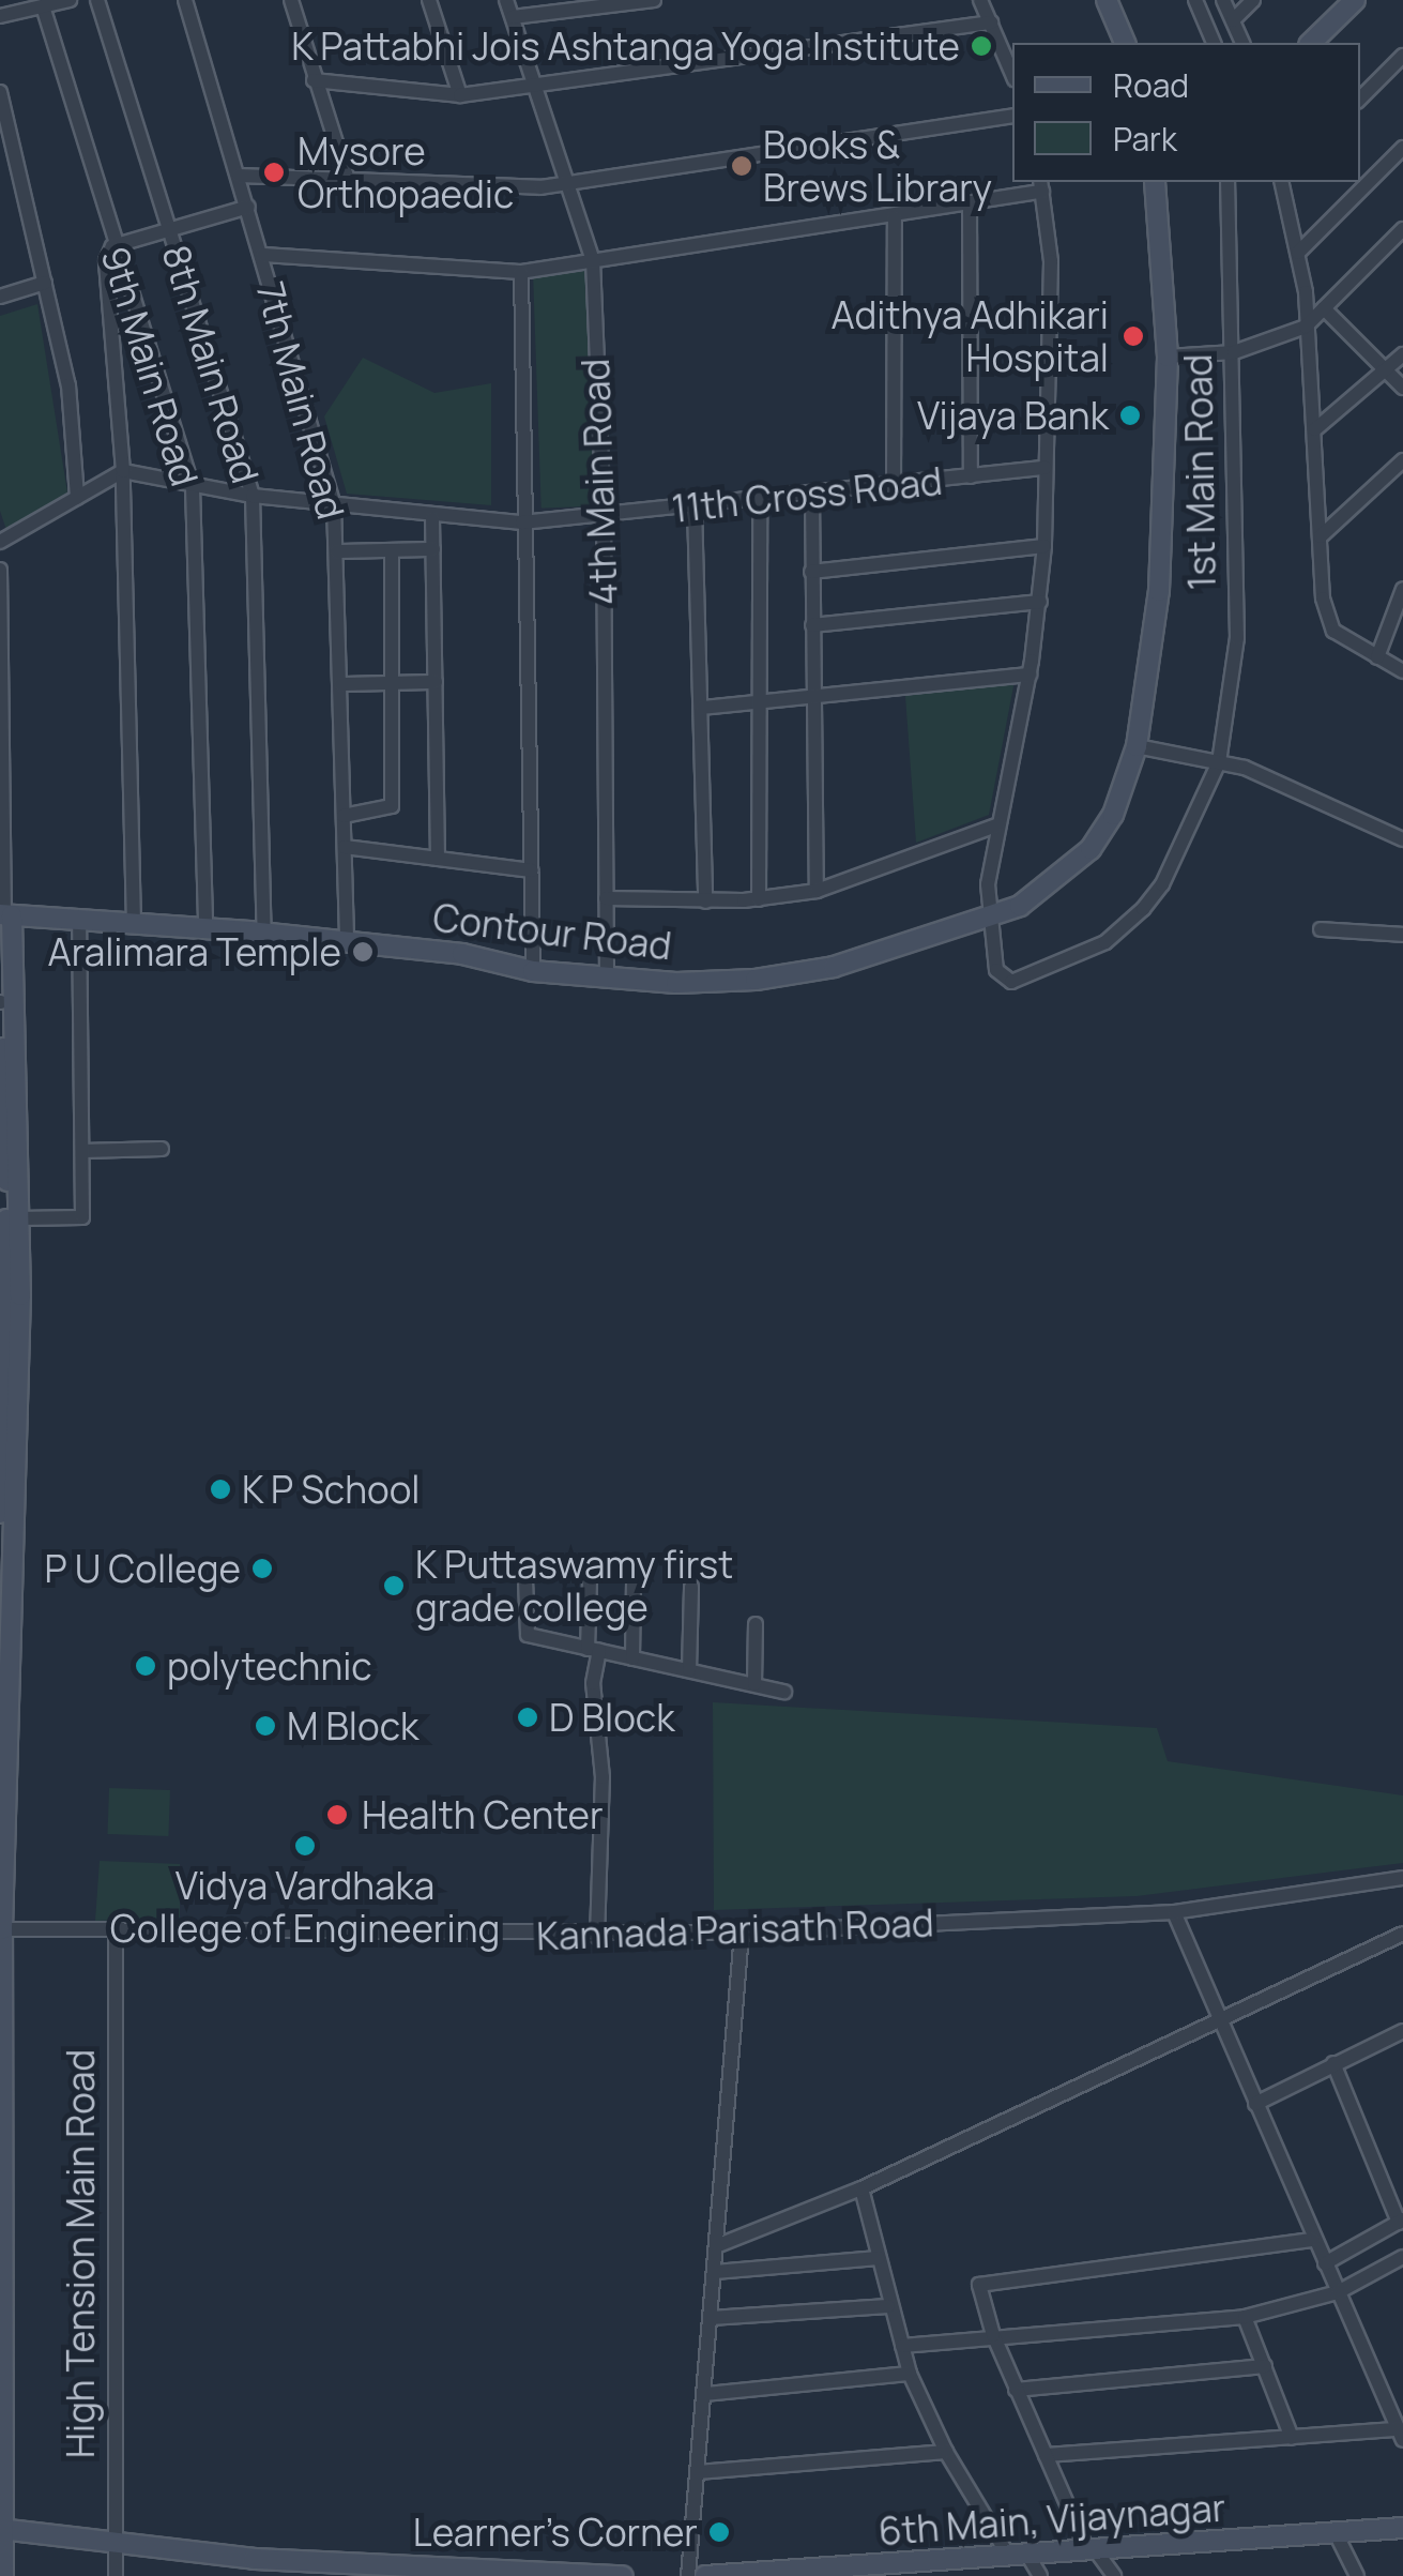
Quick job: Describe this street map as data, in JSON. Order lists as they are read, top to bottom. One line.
{"streets":{"main road":["Contour Road","High Tension Main Road","6th Main, Vijaynagar"],"street":["8th Main Road","9th Main Road","7th Main Road","1st Main Road","4th Main Road","11th Cross Road","Kannada Parisath Road"]},"crossings":[["8th Main Road","11th Cross Road"],["8th Main Road","Contour Road"],["9th Main Road","11th Cross Road"],["9th Main Road","Contour Road"],["7th Main Road","11th Cross Road"],["7th Main Road","Contour Road"],["1st Main Road","Contour Road"],["4th Main Road","11th Cross Road"],["4th Main Road","Contour Road"],["Contour Road","High Tension Main Road"],["Kannada Parisath Road","High Tension Main Road"]],"places":["K Pattabhi Jois Ashtanga Yoga Institute","Books & Brews Library","Mysore Orthopaedic","Adithya Adhikari Hospital","Vijaya Bank","Aralimara Temple","K P School","P U College","K Puttaswamy first grade college","polytechnic","D Block","M Block","Health Center","Vidya Vardhaka College of Engineering","Learner's Corner"],"legend":["Road","Park"]}
